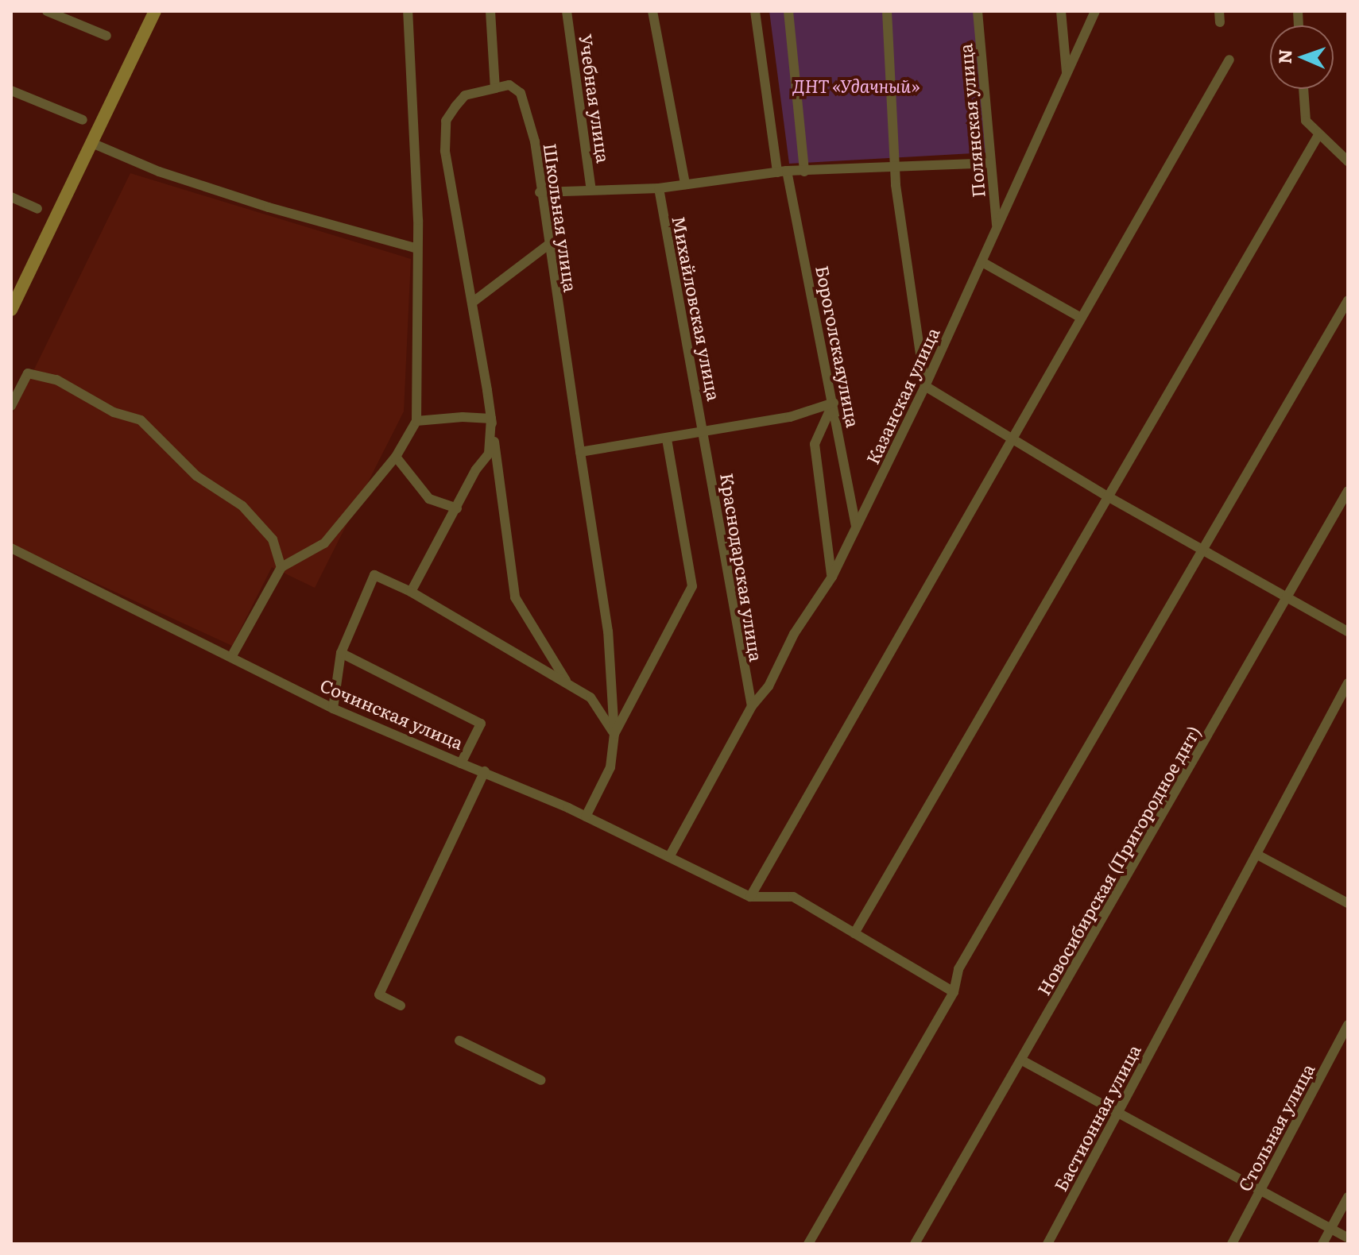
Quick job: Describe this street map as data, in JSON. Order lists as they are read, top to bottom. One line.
{"streets":{"street":["Учебная улица","Полянская улица","Школьная улица","Михайловская улица","Бороголскаяулица","Казанская улица","Краснодарская улица","Сочинская улица","Новосибирская (Пригородное днт)","Бастионная улица","Стольная улица"]},"crossings":[["Полянская улица","Казанская улица"],["Михайловская улица","Краснодарская улица"],["Бороголскаяулица","Казанская улица"],["Казанская улица","Краснодарская улица"]],"parks":["ДНТ «Удачный»"],"north":"left"}
